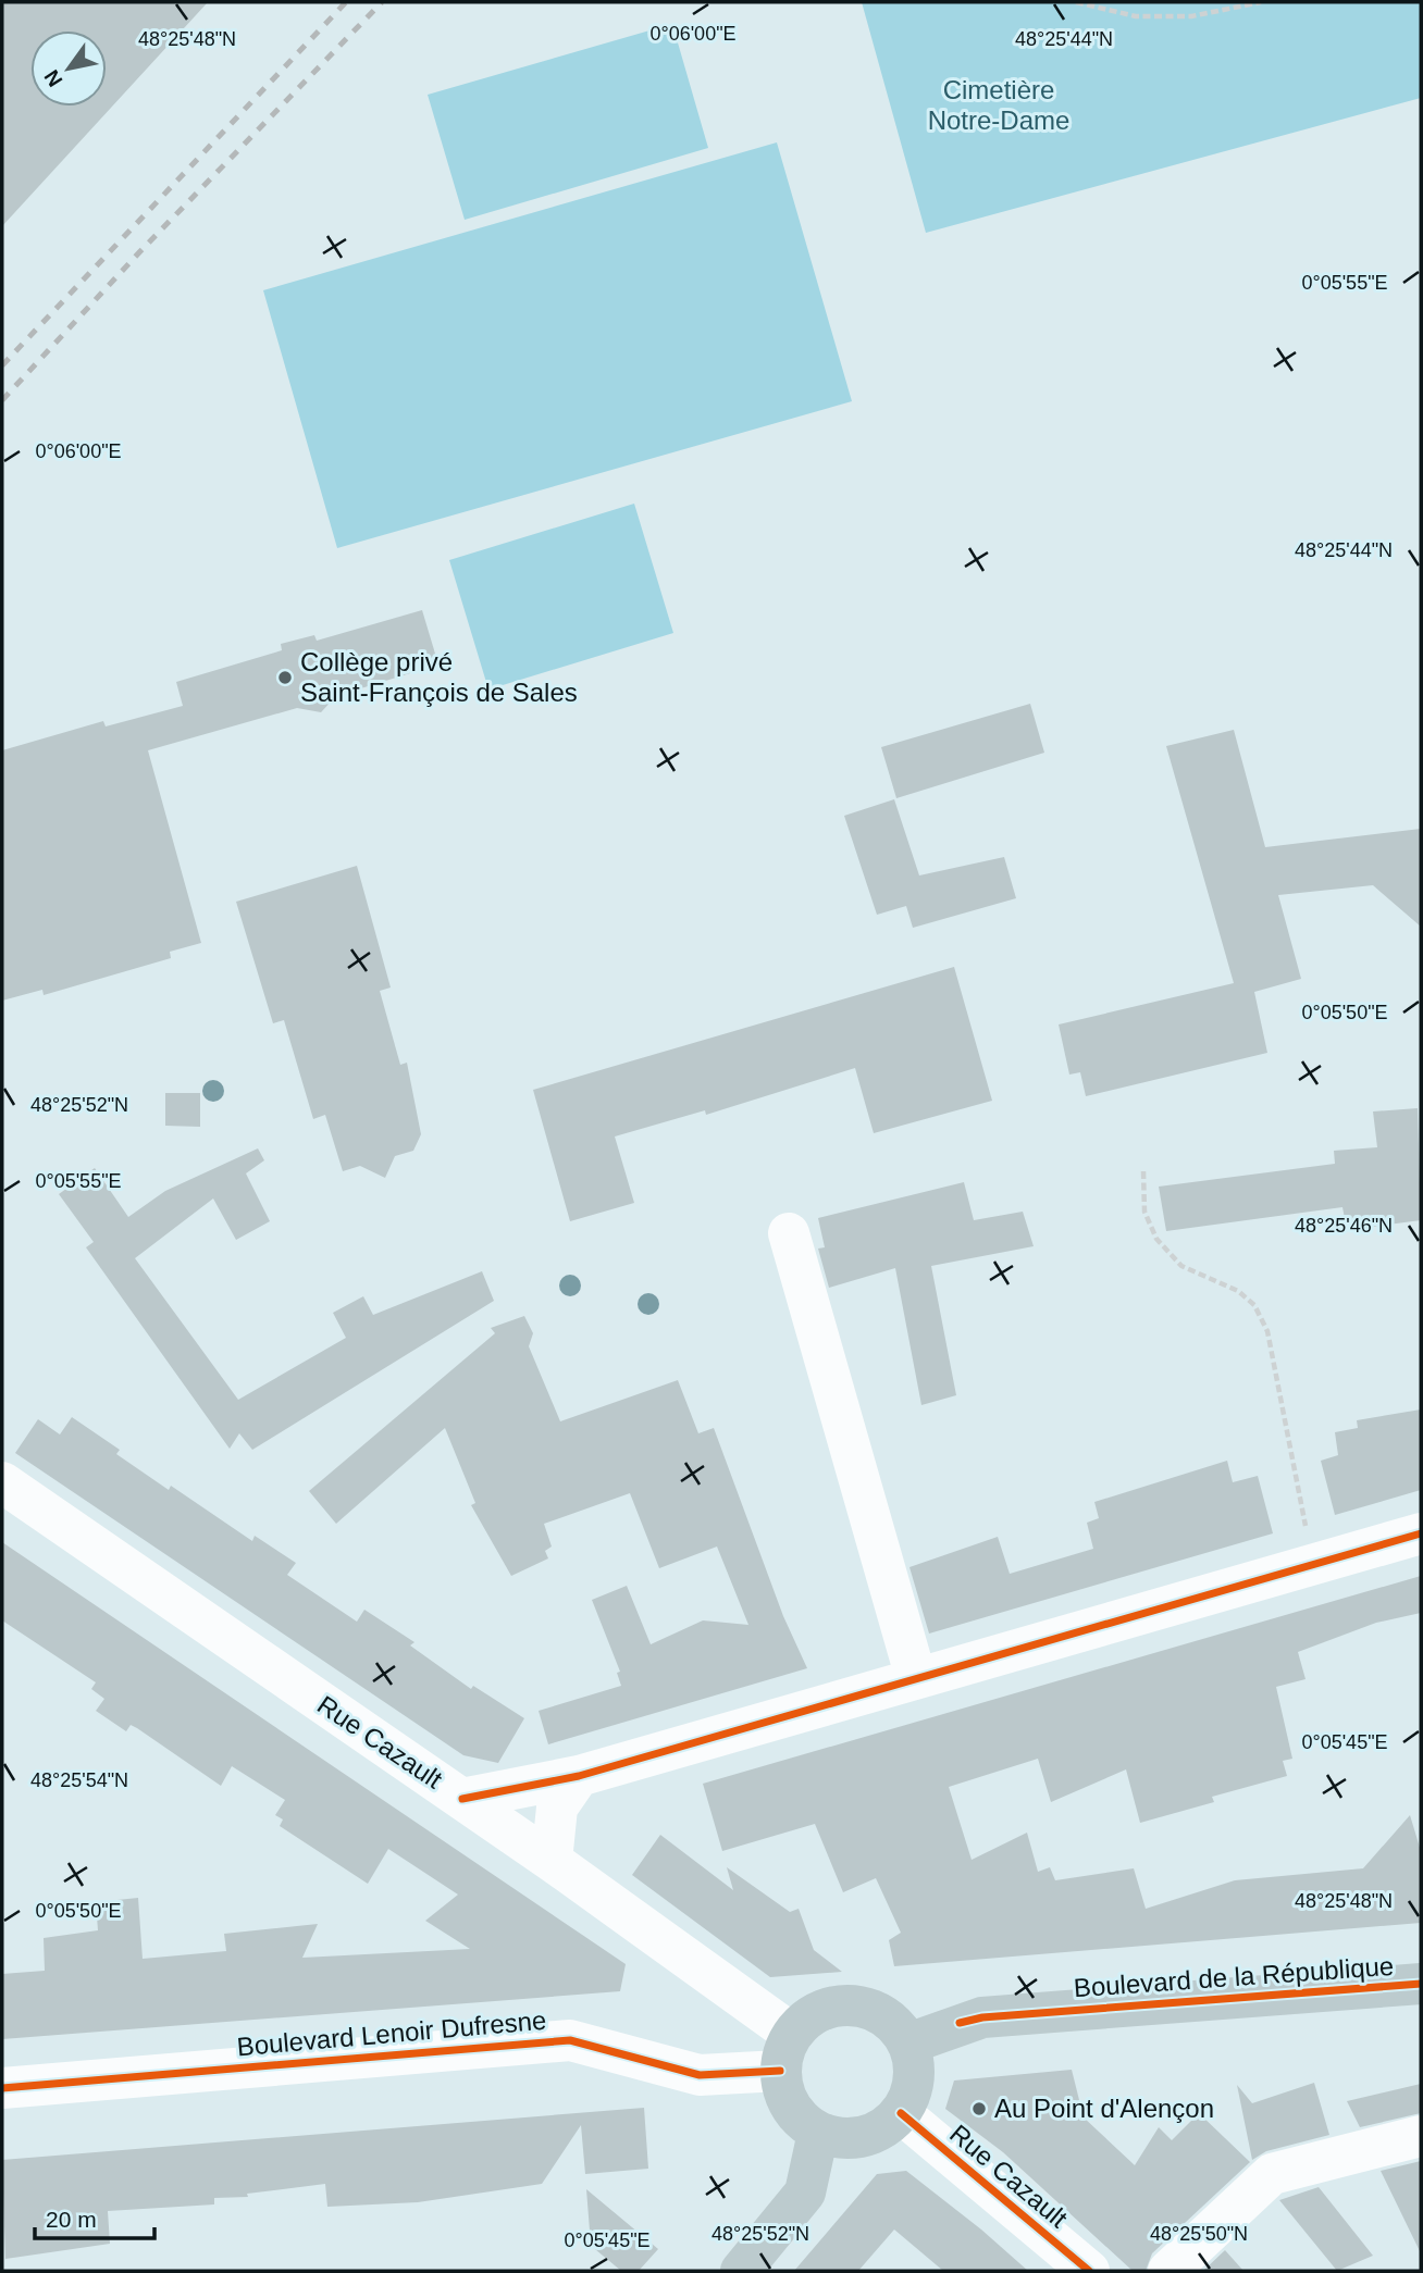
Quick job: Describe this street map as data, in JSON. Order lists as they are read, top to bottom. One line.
{"streets":{"main road":["Boulevard de la République"],"street":["Rue Cazault","Boulevard Lenoir Dufresne"]},"crossings":[["Rue Cazault","Boulevard de la République"],["Rue Cazault","Boulevard Lenoir Dufresne"],["Boulevard de la République","Boulevard Lenoir Dufresne"]],"parks":["Cimetière Notre-Dame"],"places":["Collège privé Saint-François de Sales","Au Point d'Alençon"],"scale_bar":"20 m","north":"bottom left","coordinates":["0°06'00\"E","48°25'48\"N","48°25'44\"N","0°05'55\"E","0°05'50\"E","48°25'52\"N","48°25'46\"N","0°05'45\"E","48°25'54\"N","48°25'50\"N"]}
